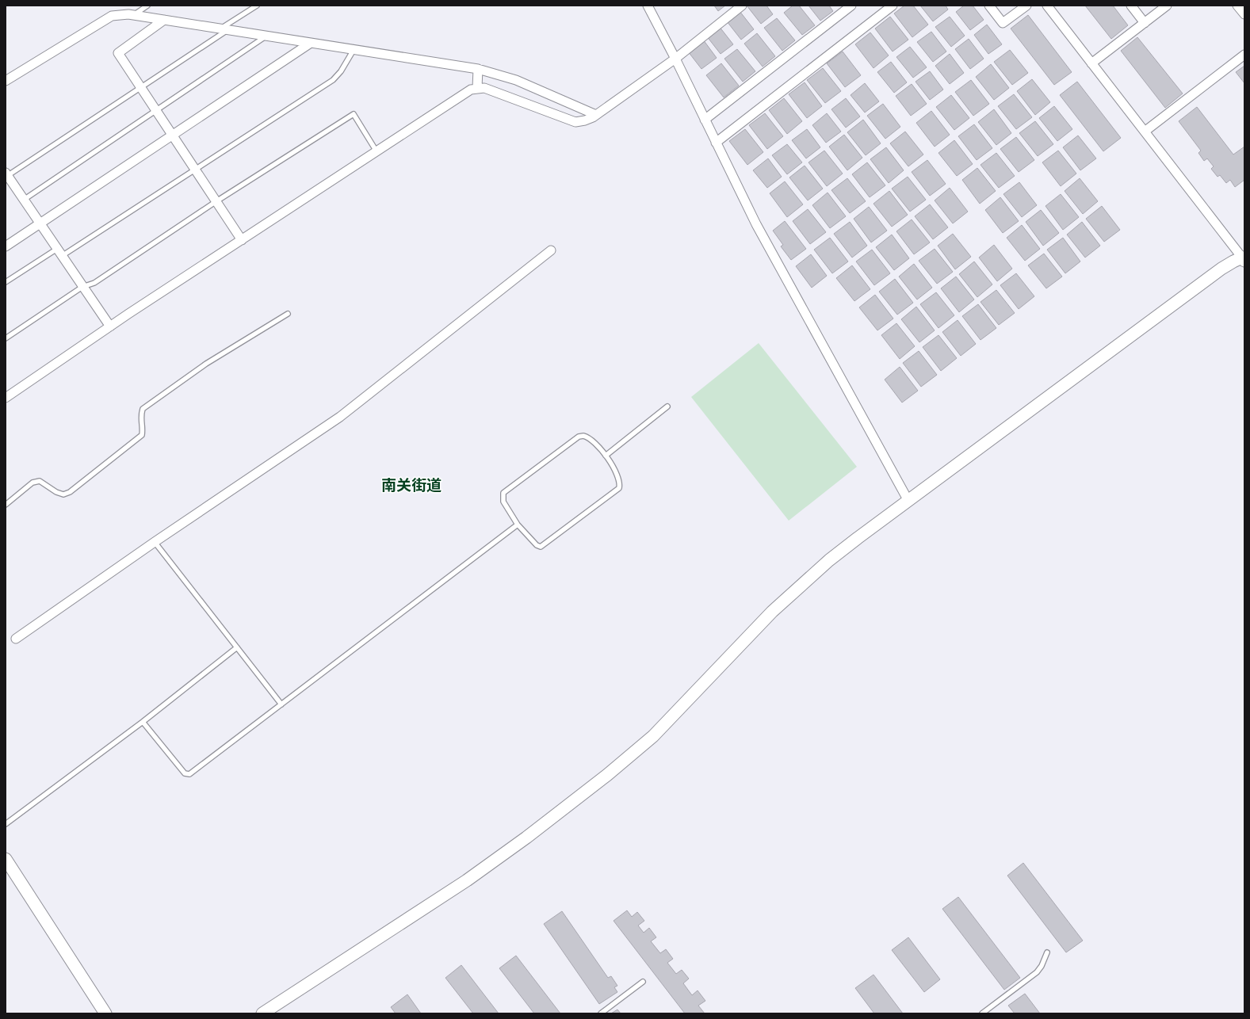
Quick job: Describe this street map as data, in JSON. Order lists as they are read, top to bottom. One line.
{"districts":["南关街道"]}
